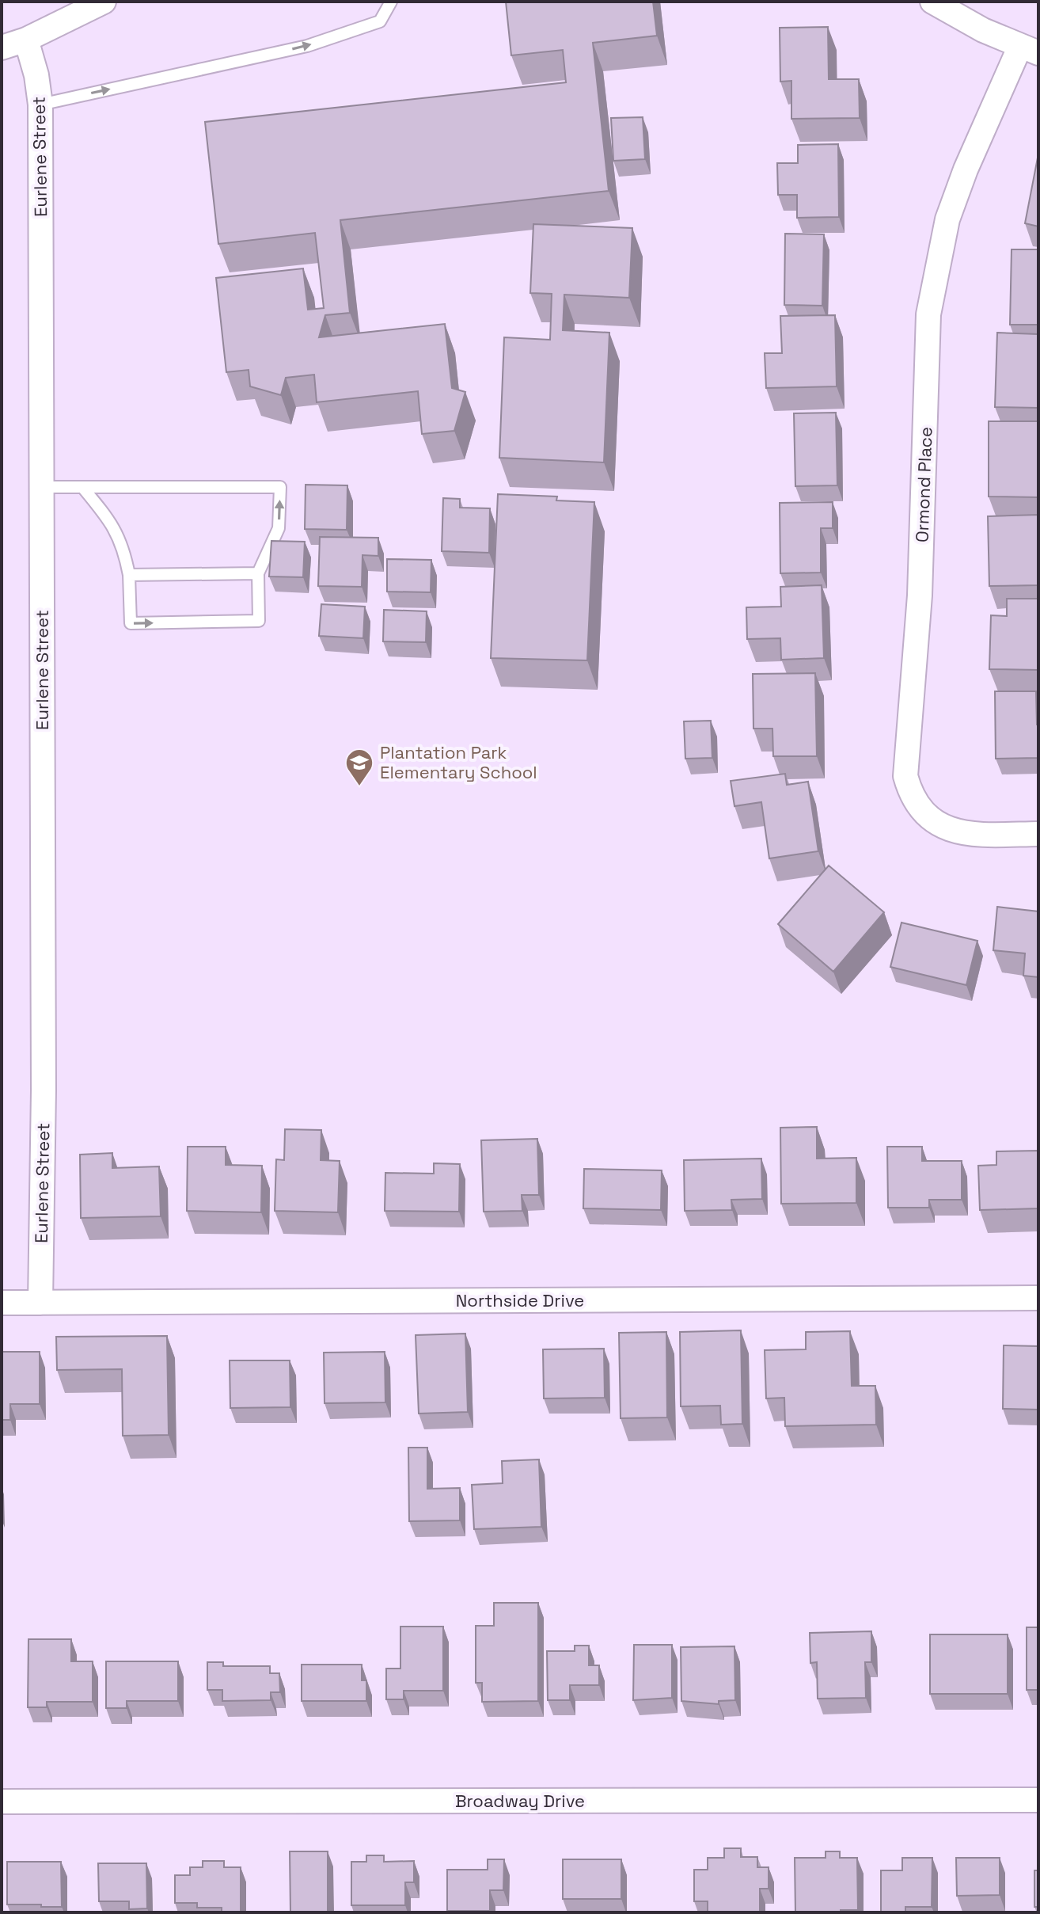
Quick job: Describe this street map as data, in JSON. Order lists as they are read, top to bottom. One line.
{"streets":{"street":["Eurlene Street","Ormond Place","Northside Drive","Broadway Drive"]},"crossings":[["Eurlene Street","Northside Drive"]],"places":{"school or university":["Plantation Park Elementary School"]}}
